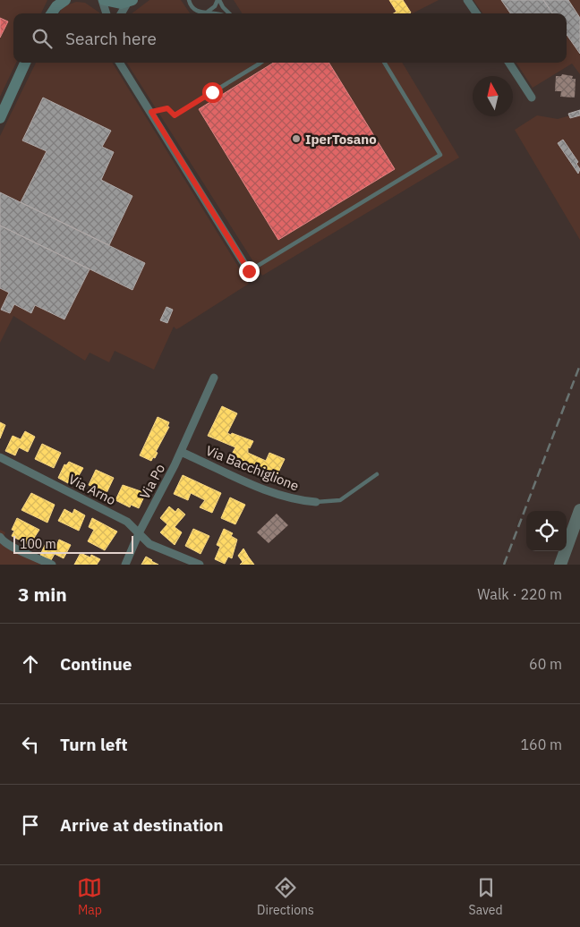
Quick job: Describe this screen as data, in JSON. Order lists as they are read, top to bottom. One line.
{"streets":{"street":["Via Bacchiglione","Via Po","Via Arno"]},"crossings":[["Via Bacchiglione","Via Po"],["Via Po","Via Arno"]],"places":["IperTosano"],"scale_bar":"100 m","north":"top","page":{"search":"Search here","scale":"100 m","heading":["3 min","Walk · 220 m"],"list":[["Continue","60 m"],["Turn left","160 m"],"Arrive at destination"],"nav":["Map","Directions","Saved"]}}
